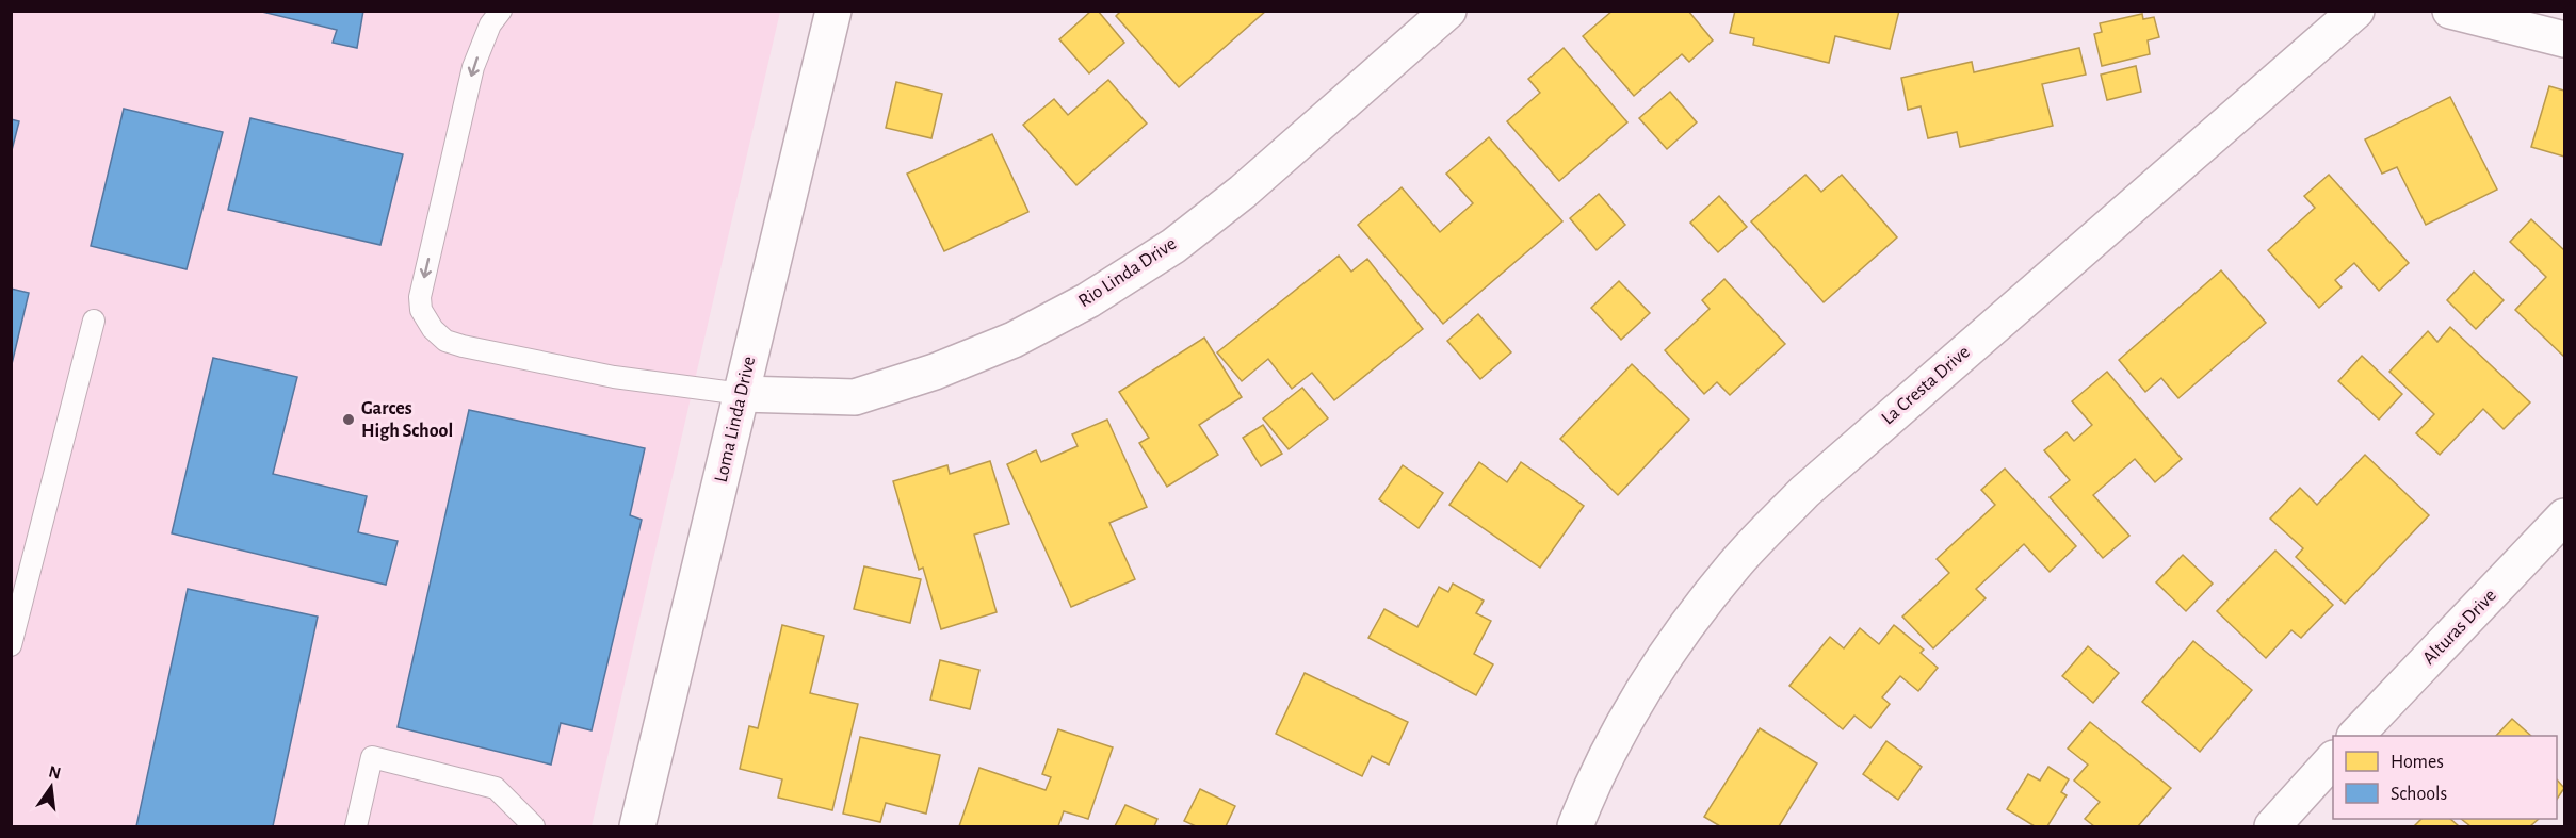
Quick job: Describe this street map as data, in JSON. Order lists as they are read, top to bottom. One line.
{"streets":{"street":["Rio Linda Drive","La Cresta Drive","Loma Linda Drive","Alturas Drive"]},"crossings":[["Rio Linda Drive","Loma Linda Drive"]],"places":["Garces High School"],"legend":["Homes","Schools"],"north":"top"}
